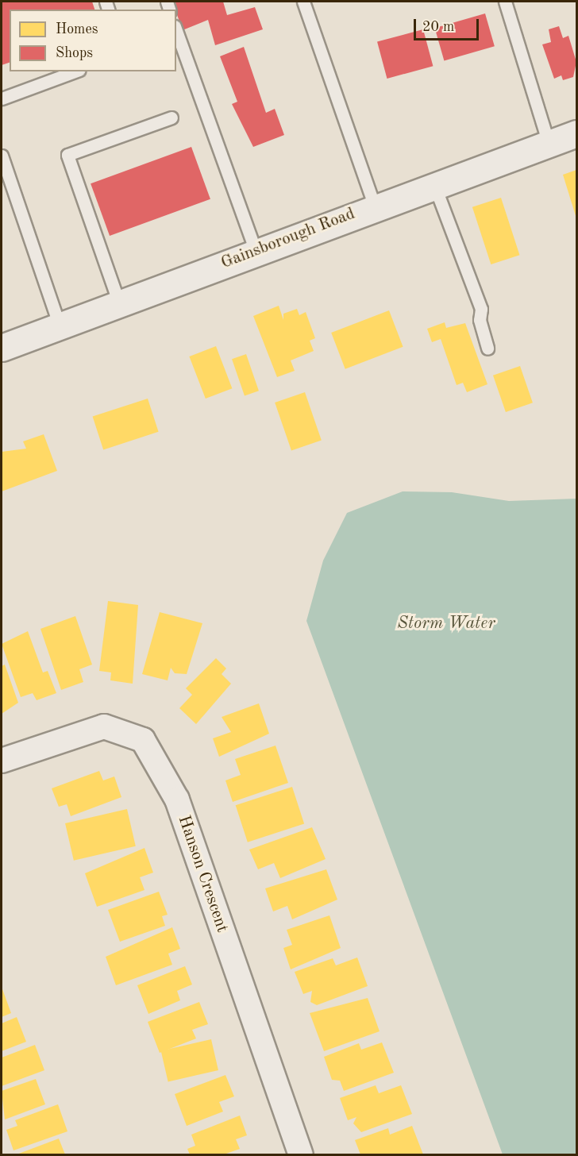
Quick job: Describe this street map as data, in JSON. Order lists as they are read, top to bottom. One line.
{"streets":{"main road":["Gainsborough Road"],"street":["Hanson Crescent"]},"water":["Storm Water"],"legend":["Homes","Shops"],"scale_bar":"20 m"}
